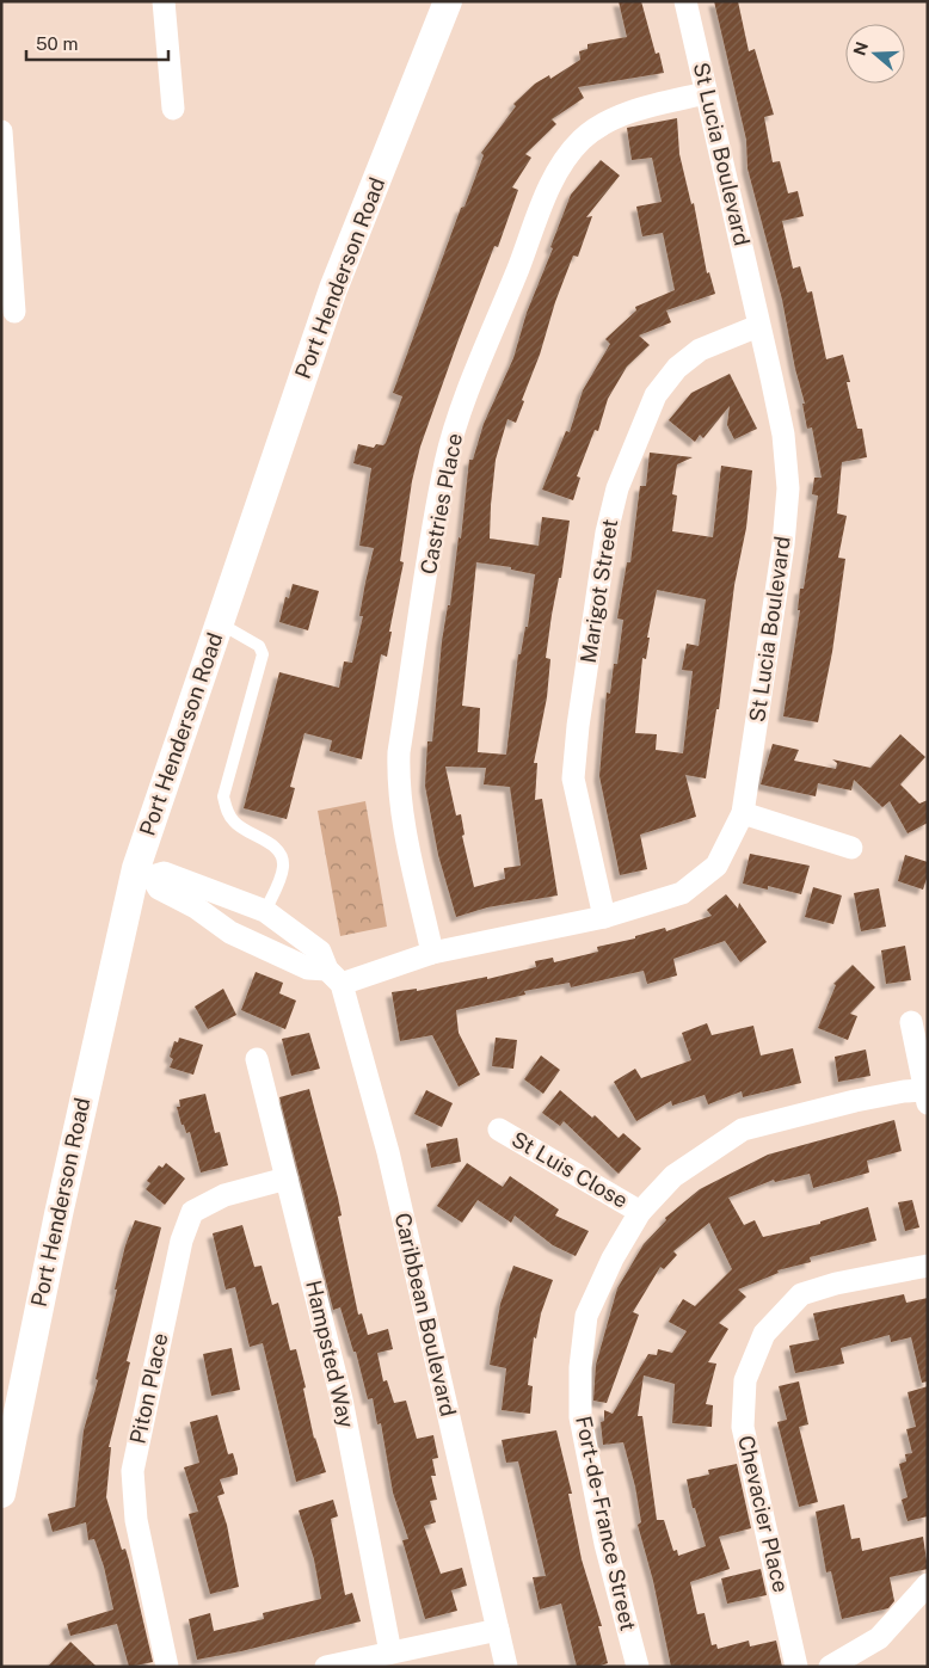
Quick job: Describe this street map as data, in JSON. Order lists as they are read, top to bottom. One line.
{"streets":{"street":["St Lucia Boulevard","Port Henderson Road","Castries Place","Marigot Street","St Luis Close","Caribbean Boulevard","Hampsted Way","Piton Place","Chevacier Place","Fort-de-France Street"]},"crossings":[["St Lucia Boulevard","Castries Place"],["St Lucia Boulevard","Marigot Street"],["St Lucia Boulevard","Caribbean Boulevard"],["Port Henderson Road","Caribbean Boulevard"],["St Luis Close","Fort-de-France Street"],["Hampsted Way","Piton Place"]],"scale_bar":"50 m","north":"left"}
